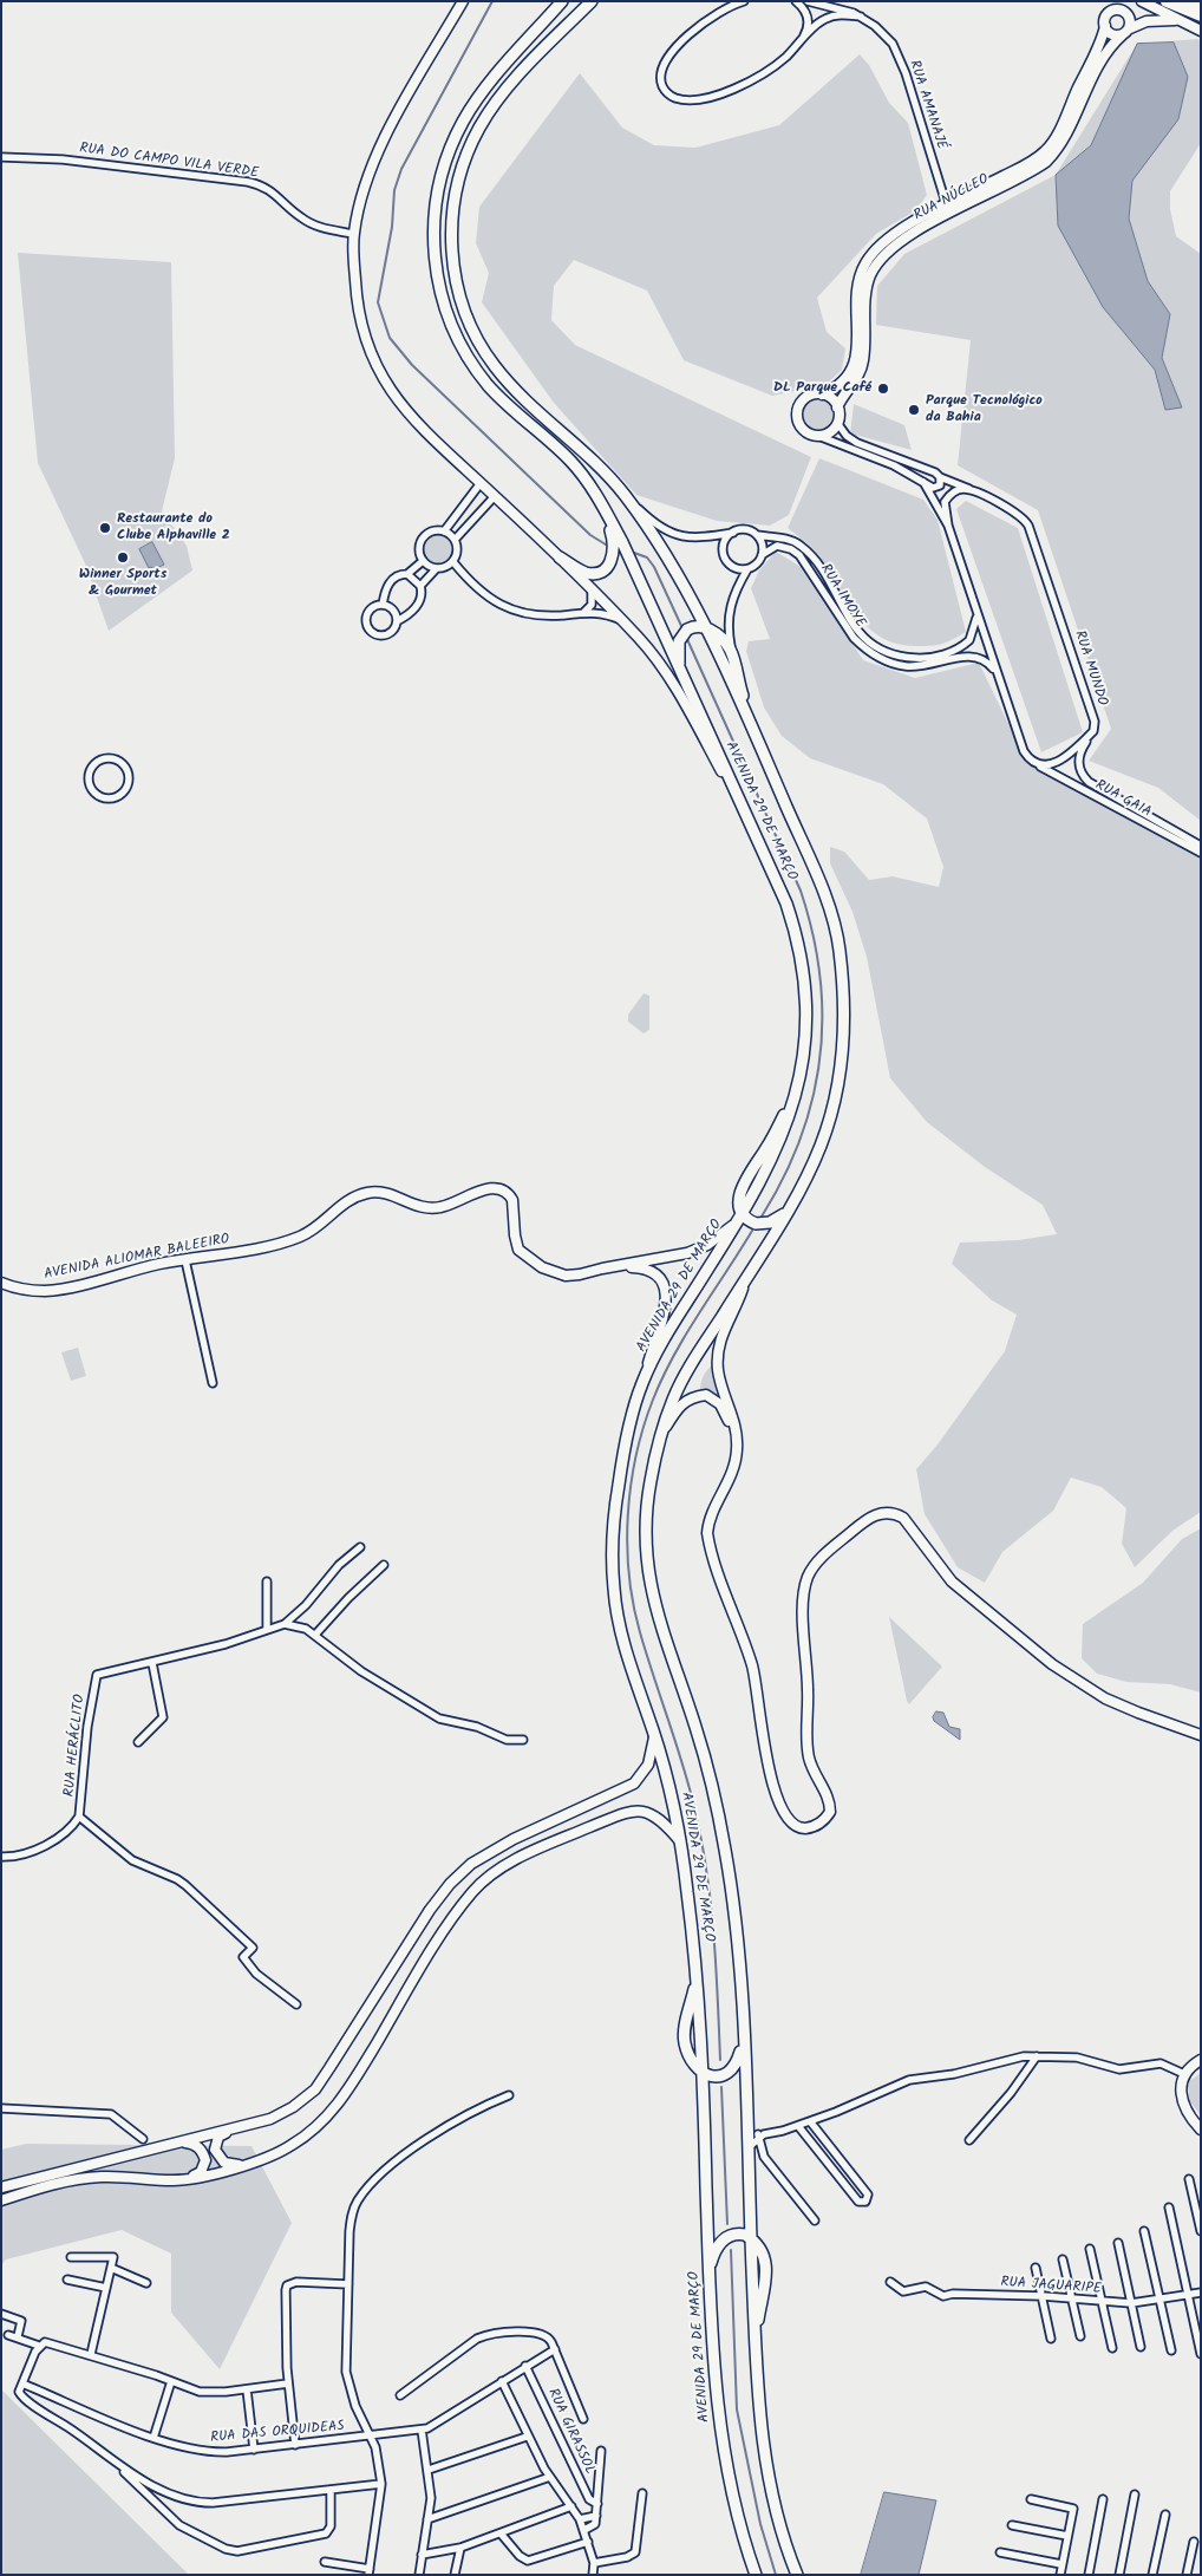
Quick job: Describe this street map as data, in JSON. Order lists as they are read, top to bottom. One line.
{"streets":{"main road":["RUA NÚCLEO","AVENIDA 29 DE MARÇO","AVENIDA ALIOMAR BALEEIRO"],"street":["RUA AMANAJÉ","RUA DO CAMPO VILA VERDE","RUA IMOYE","RUA MUNDO","RUA GAIA","RUA HERÁCLITO","RUA JAGUARIPE","RUA GIRASSOL","RUA DAS ORQUIDEAS"]},"crossings":[["RUA AMANAJÉ","RUA NÚCLEO"],["RUA NÚCLEO","RUA MUNDO"],["RUA MUNDO","RUA GAIA"],["AVENIDA 29 DE MARÇO","AVENIDA ALIOMAR BALEEIRO"]],"places":["DL Parque Café","Parque Tecnológico da Bahia","Restaurante do Clube Alphaville 2","Winner Sports & Gourmet"]}
